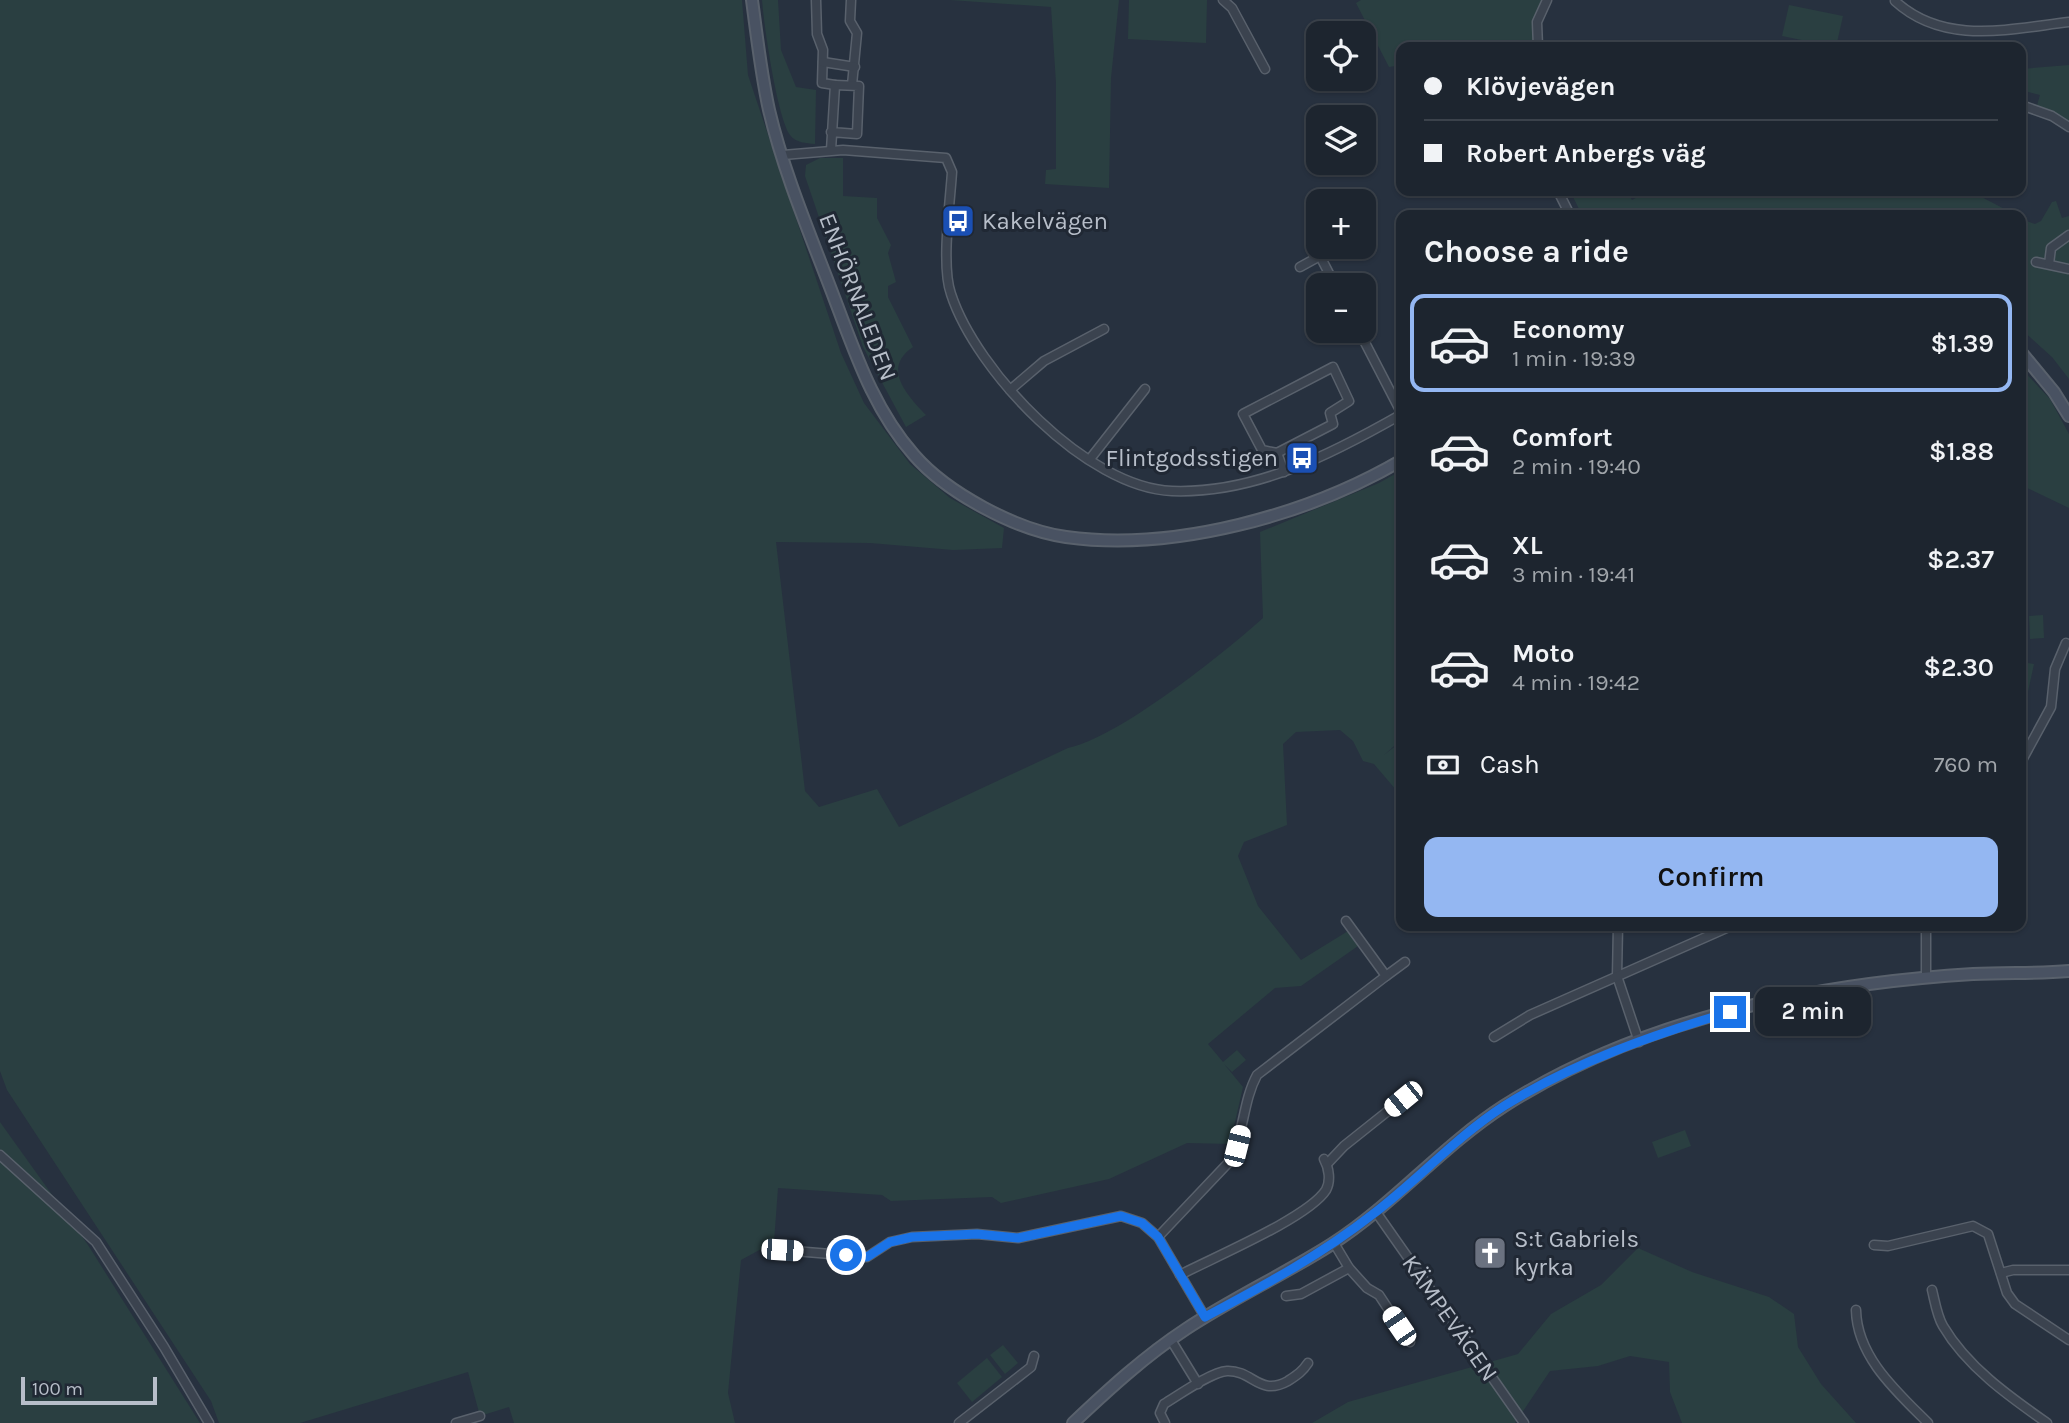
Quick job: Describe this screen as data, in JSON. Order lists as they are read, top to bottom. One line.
{"streets":{"street":["ENHÖRNALEDEN","KÄMPEVÄGEN"]},"places":{"bus stop":["Kakelvägen","Flintgodsstigen"],"church":["S:t Gabriels kyrka"]},"scale_bar":"100 m","page":{"map_buttons":["+","−"],"banner":["Klövjevägen","Robert Anbergs väg"],"heading":"Choose a ride","list":[{"name":"Economy","note":"1 min · 19:39","value":"$1.39"},{"name":"Comfort","note":"2 min · 19:40","value":"$1.88"},{"name":"XL","note":"3 min · 19:41","value":"$2.37"},{"name":"Moto","note":"4 min · 19:42","value":"$2.30"}],"pay":["Cash","760 m"],"buttons":"Confirm","bubble":"2 min","scale":"100 m"}}
